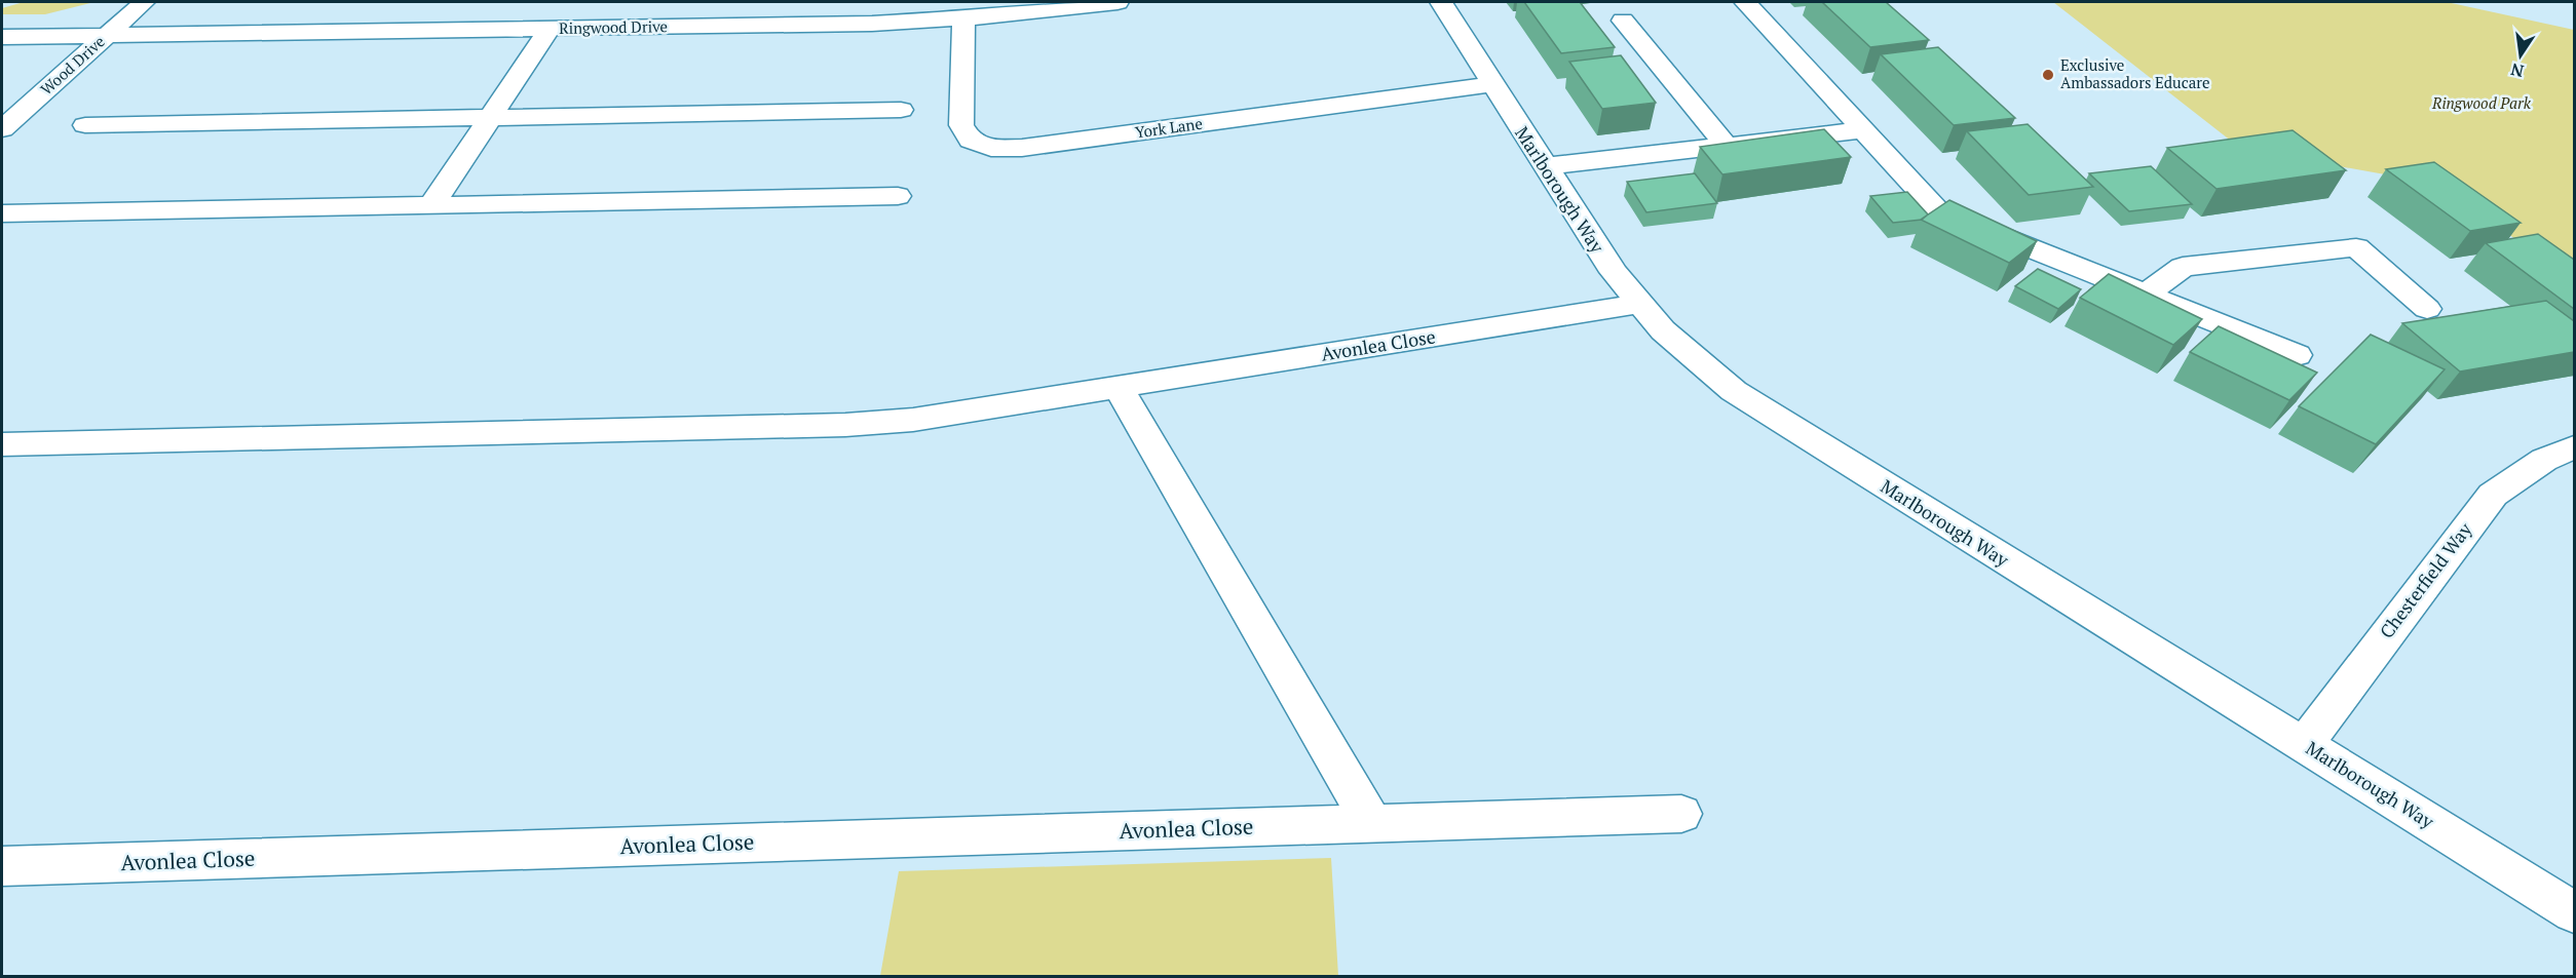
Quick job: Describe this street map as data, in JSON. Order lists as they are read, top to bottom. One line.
{"streets":{"street":["Ringwood Drive","Wood Drive","York Lane","Marlborough Way","Avonlea Close","Chesterfield Way"]},"crossings":[["Ringwood Drive","Wood Drive"],["Ringwood Drive","York Lane"],["York Lane","Marlborough Way"],["Marlborough Way","Avonlea Close"],["Marlborough Way","Chesterfield Way"]],"parks":["Ringwood Park"],"places":["Exclusive Ambassadors Educare"],"north":"bottom"}
